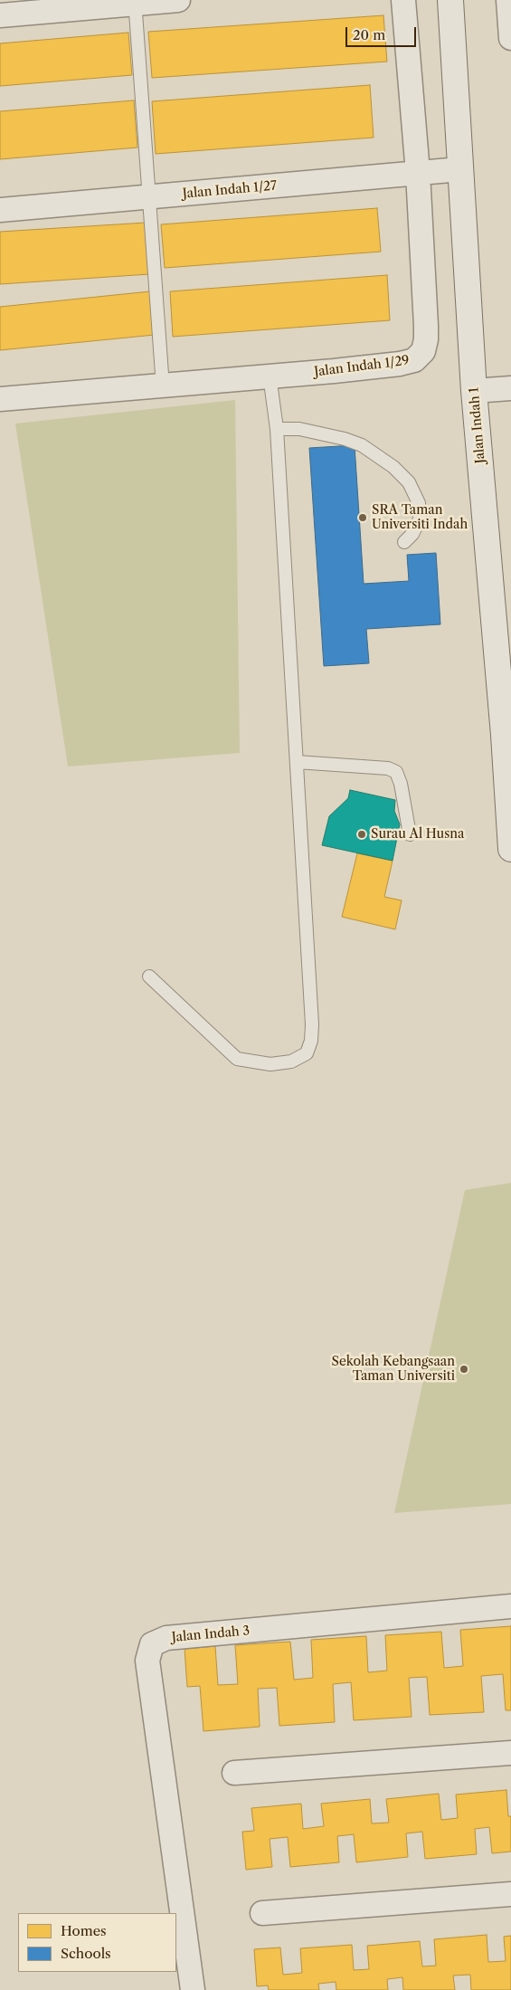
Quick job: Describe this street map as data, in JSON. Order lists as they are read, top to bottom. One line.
{"streets":{"street":["Jalan Indah 1/27","Jalan Indah 1/29","Jalan Indah 1","Jalan Indah 3"]},"crossings":[["Jalan Indah 1/27","Jalan Indah 1/29"],["Jalan Indah 1/27","Jalan Indah 1"]],"places":["SRA Taman Universiti Indah","Surau Al Husna","Sekolah Kebangsaan Taman Universiti"],"legend":["Homes","Schools"],"scale_bar":"20 m"}
